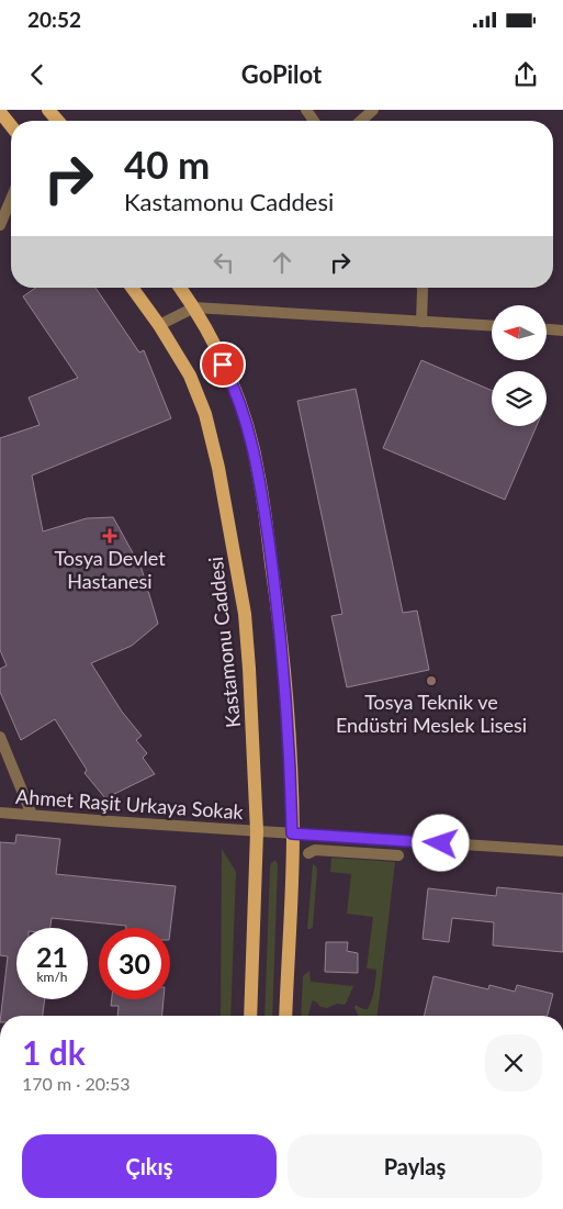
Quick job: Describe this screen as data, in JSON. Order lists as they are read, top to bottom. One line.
{"streets":{"main road":["Kastamonu Caddesi"],"street":["Ahmet Raşit Urkaya Sokak"]},"crossings":[["Kastamonu Caddesi","Ahmet Raşit Urkaya Sokak"]],"places":{"health":["Tosya Devlet Hastanesi"],"other":["Tosya Teknik ve Endüstri Meslek Lisesi"]},"north":"left","page":{"status":"20:52","header":"GoPilot","turn":["40 m","Kastamonu Caddesi"],"speed":"21 km/h","limit":"30","heading":["1 dk","170 m · 20:53"],"buttons":["Çıkış","Paylaş"]}}
